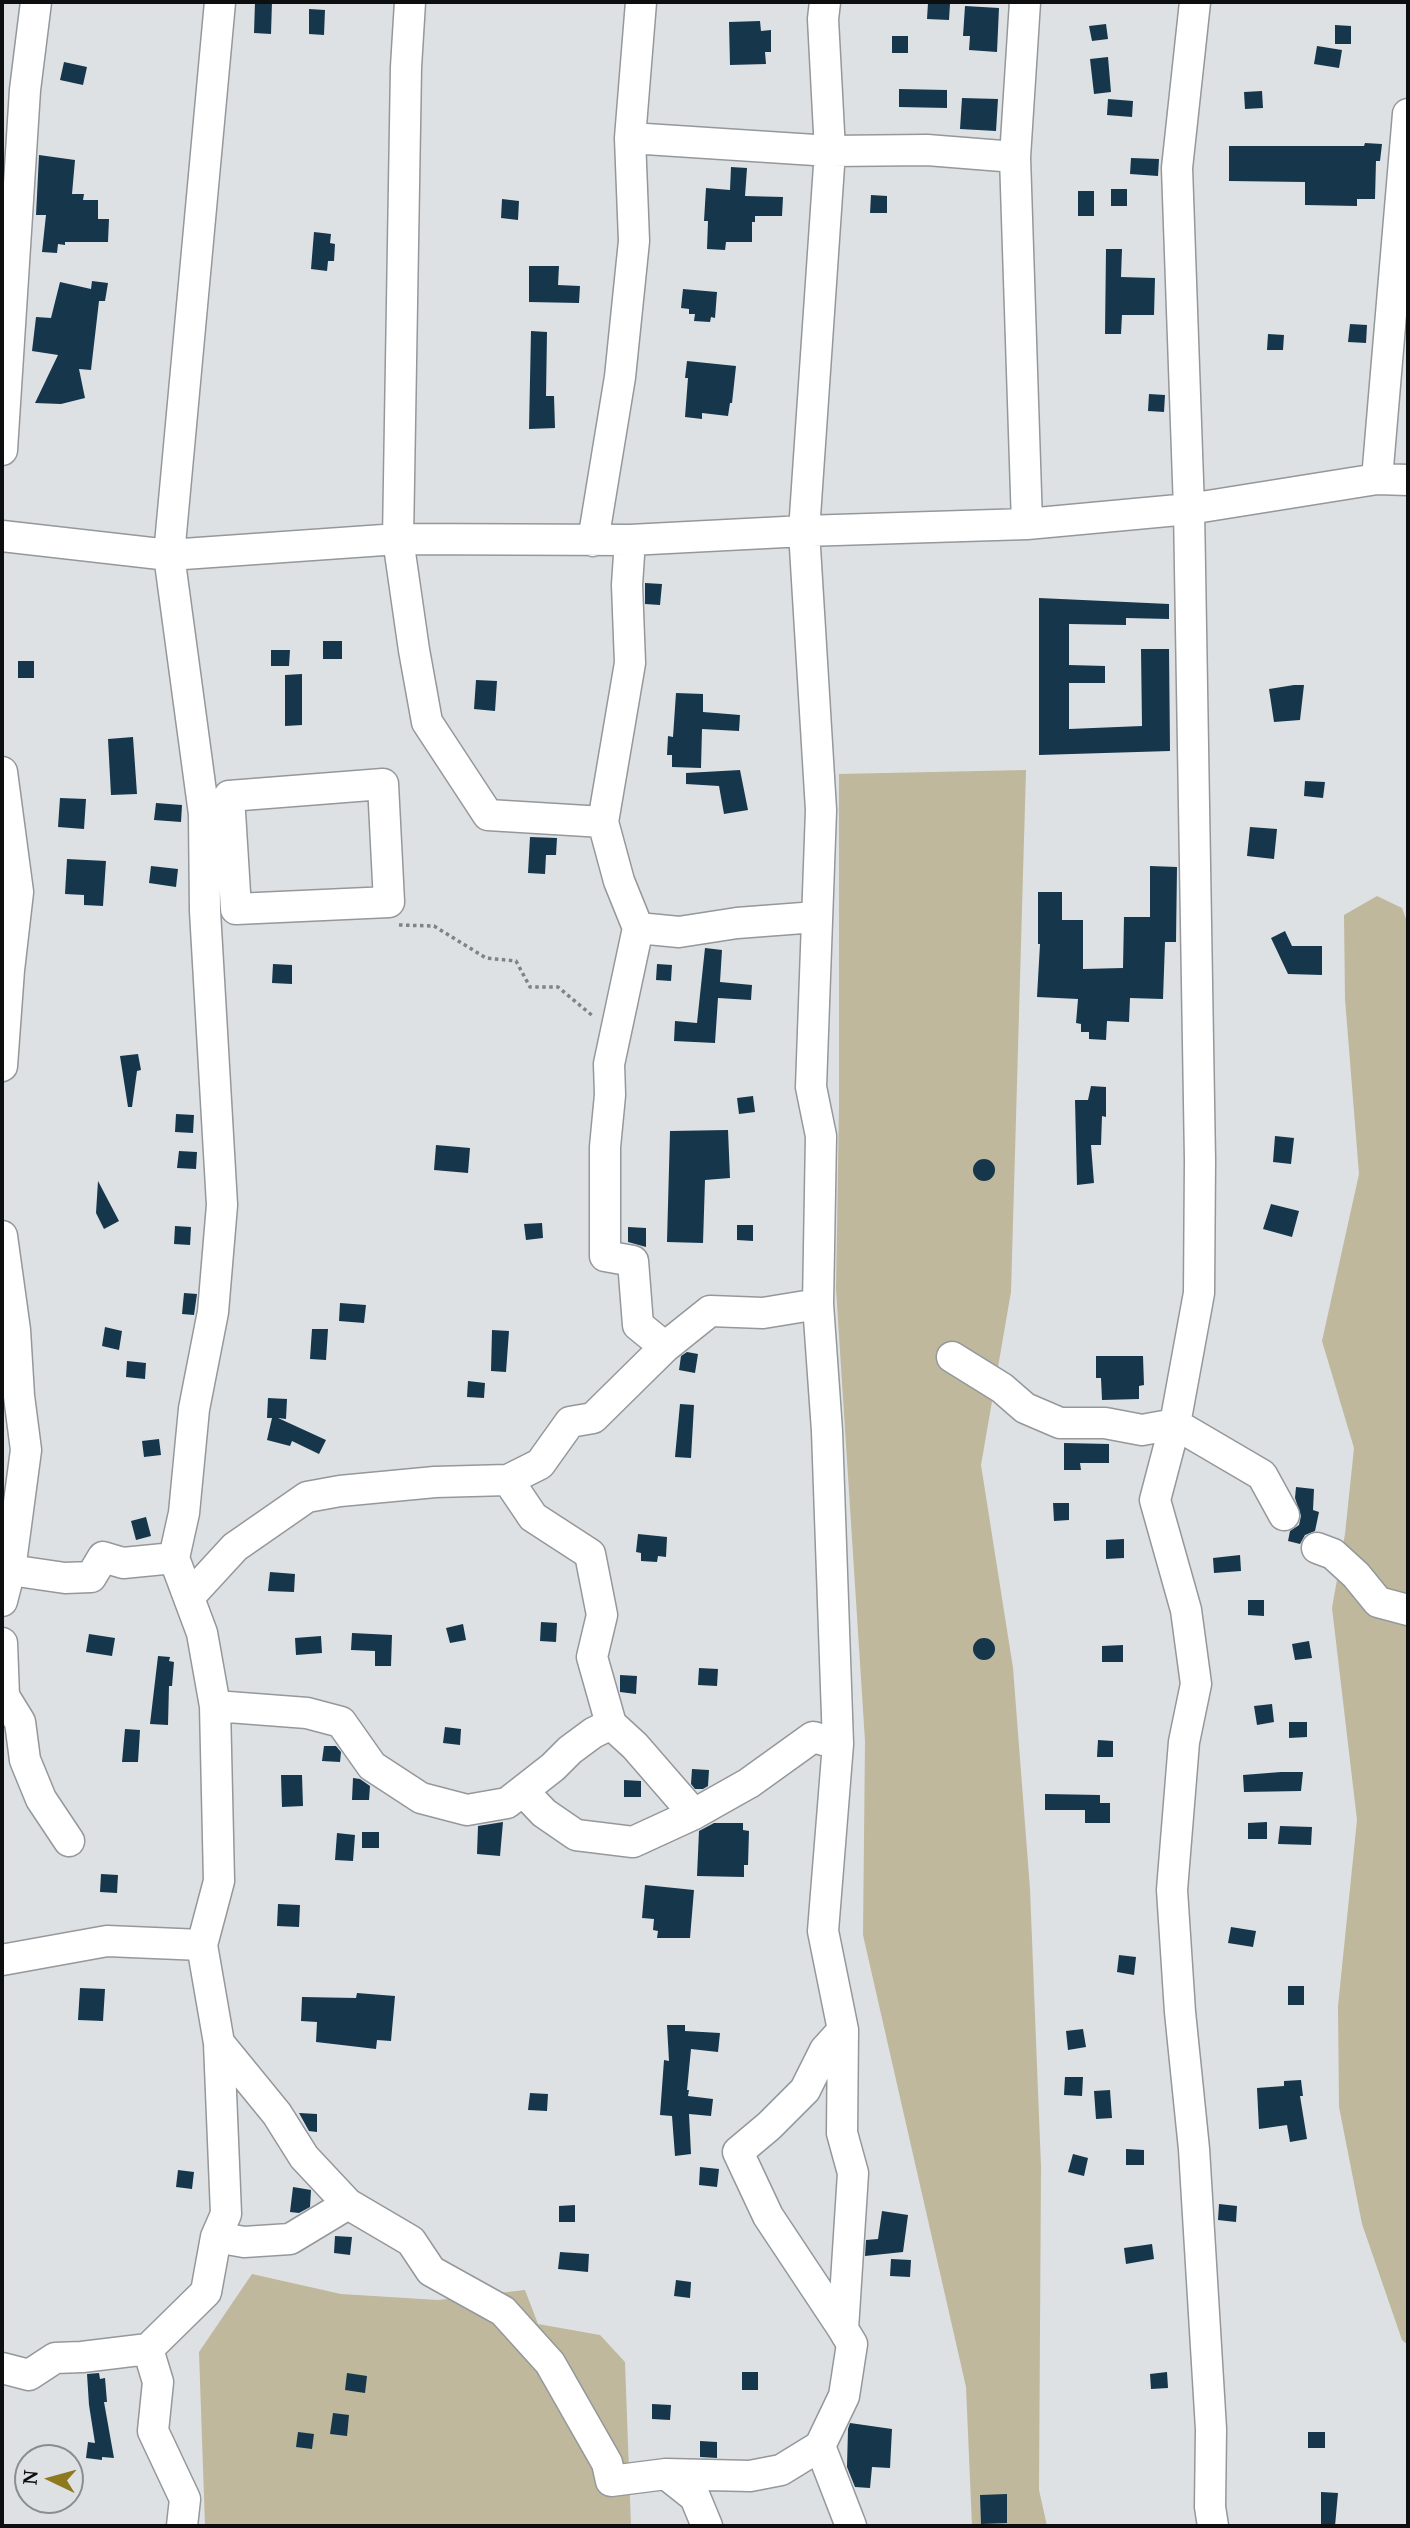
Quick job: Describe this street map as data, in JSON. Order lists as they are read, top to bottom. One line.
{"north":"left"}
